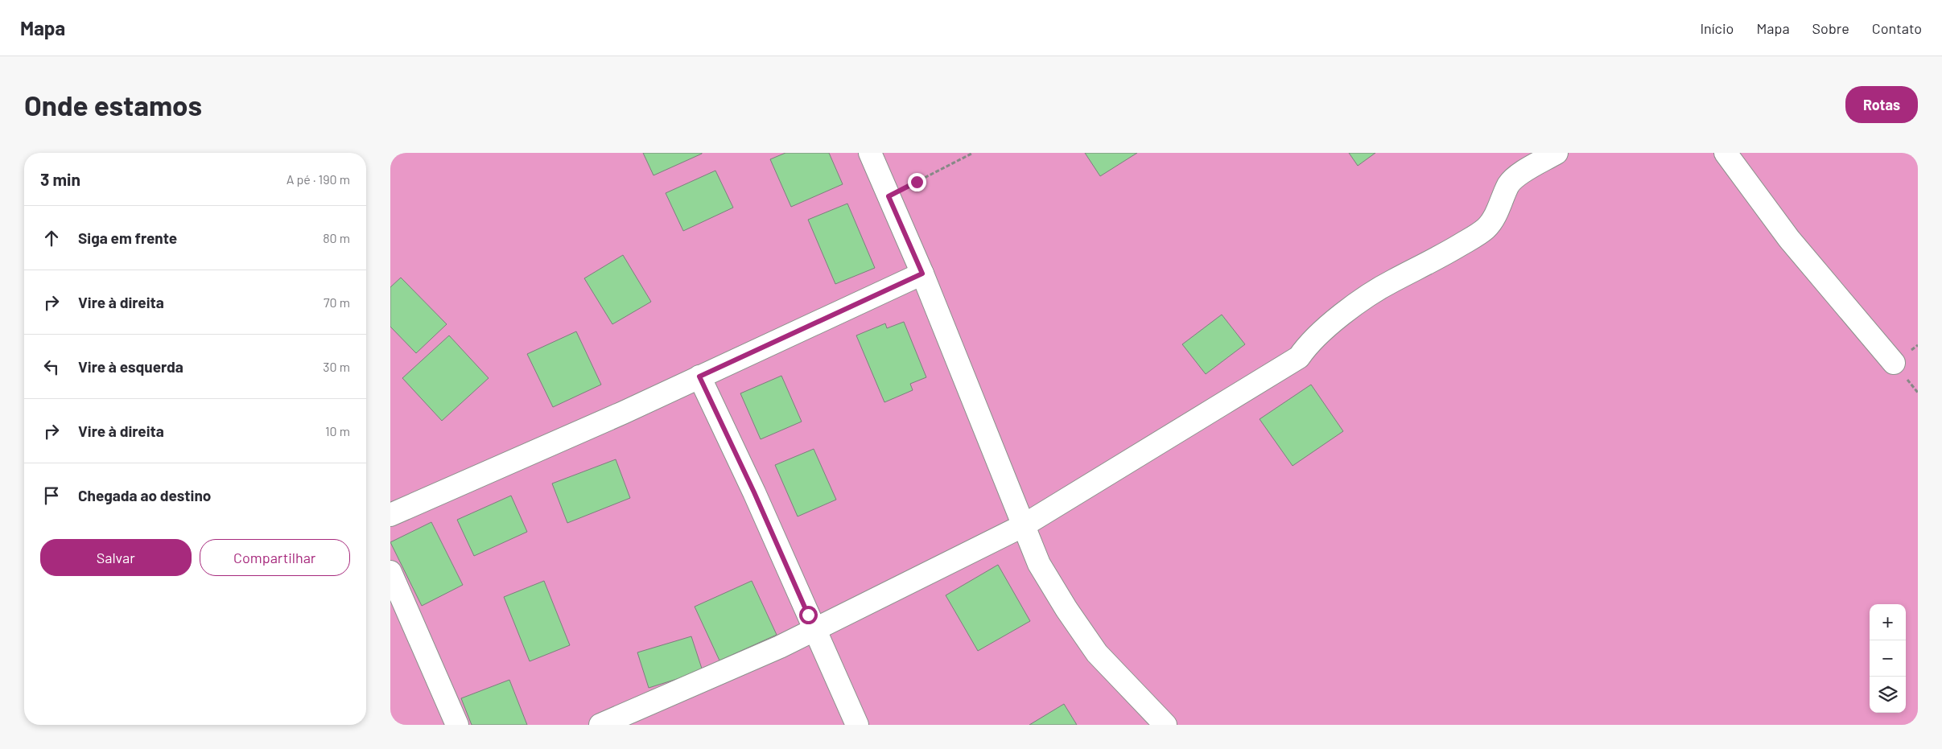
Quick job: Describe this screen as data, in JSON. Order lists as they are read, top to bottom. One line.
{"page":{"header":"Mapa","nav":["Início","Mapa","Sobre","Contato"],"buttons":["Rotas",["Salvar","Compartilhar"]],"title":"Onde estamos","heading":["3 min","A pé · 190 m"],"list":[["Siga em frente","80 m"],["Vire à direita","70 m"],["Vire à esquerda","30 m"],["Vire à direita","10 m"],"Chegada ao destino"],"map_buttons":["+","−"]}}
